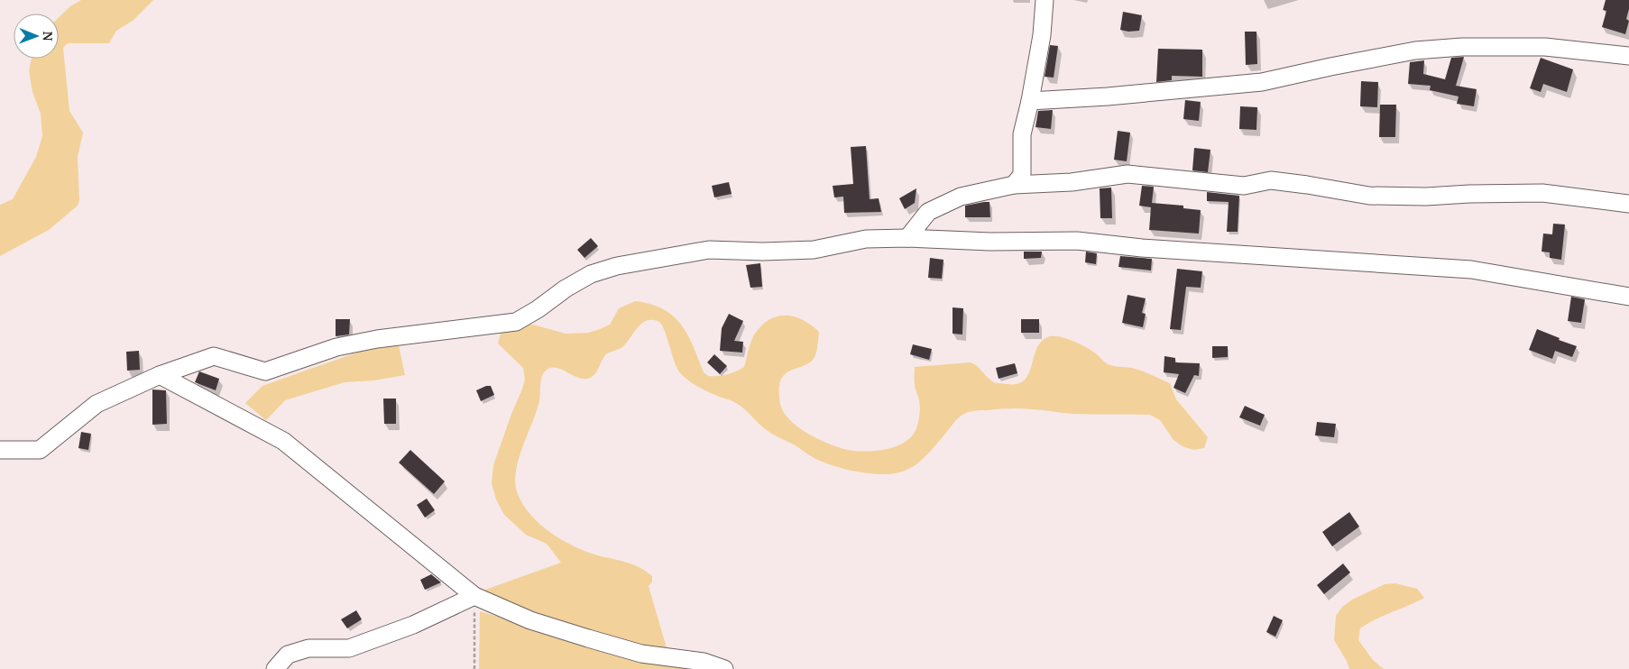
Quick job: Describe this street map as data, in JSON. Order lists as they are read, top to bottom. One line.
{"north":"right"}
